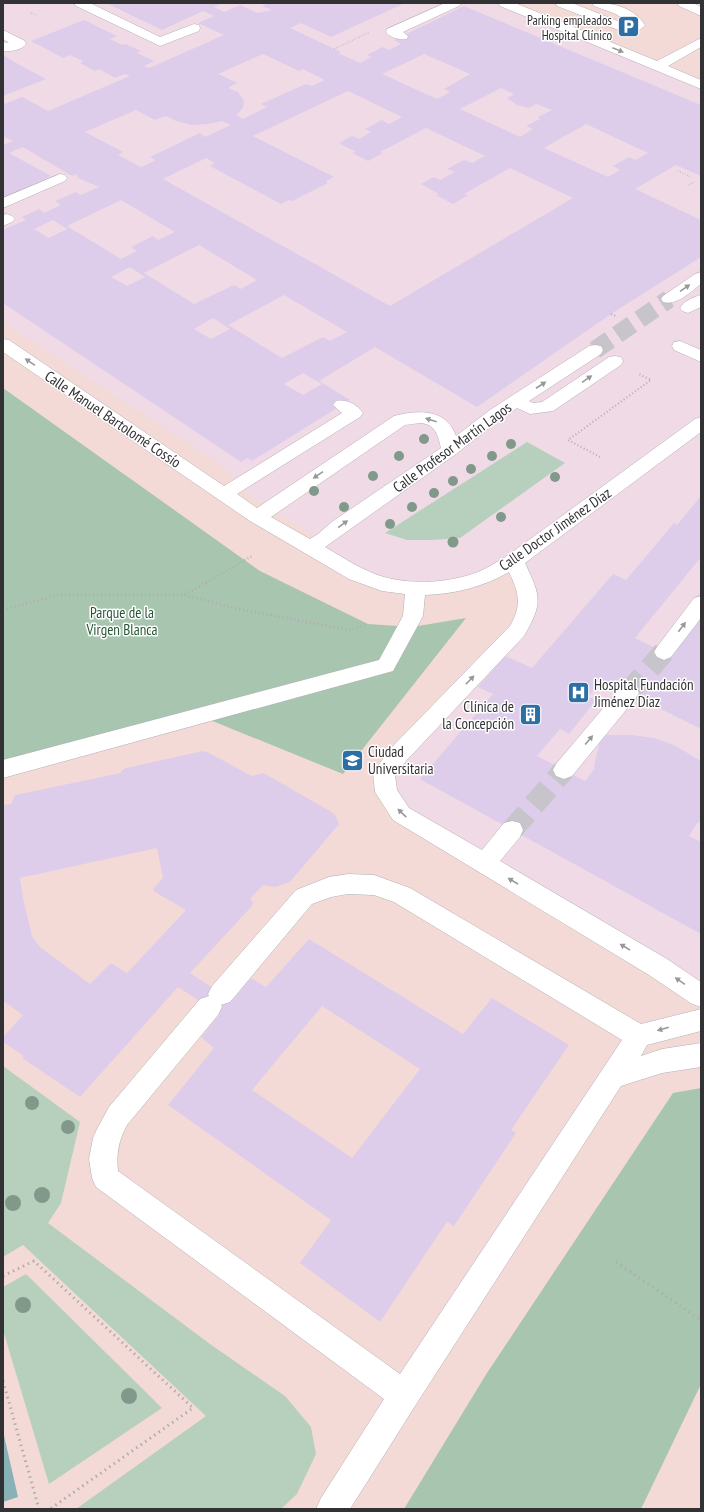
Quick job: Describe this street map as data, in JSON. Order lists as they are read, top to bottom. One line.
{"streets":{"street":["Calle Manuel Bartolomé Cossío","Calle Profesor Martín Lagos","Calle Doctor Jiménez Díaz"]},"crossings":[["Calle Manuel Bartolomé Cossío","Calle Doctor Jiménez Díaz"],["Calle Profesor Martín Lagos","Calle Doctor Jiménez Díaz"]],"one_way":["Calle Manuel Bartolomé Cossío"],"parks":["Parque de la Virgen Blanca"],"places":{"parking":["Parking empleados Hospital Clínico"],"hospital":["Hospital Fundación Jiménez Díaz"],"building":["Clínica de la Concepción"],"school or university":["Ciudad Universitaria"]}}
